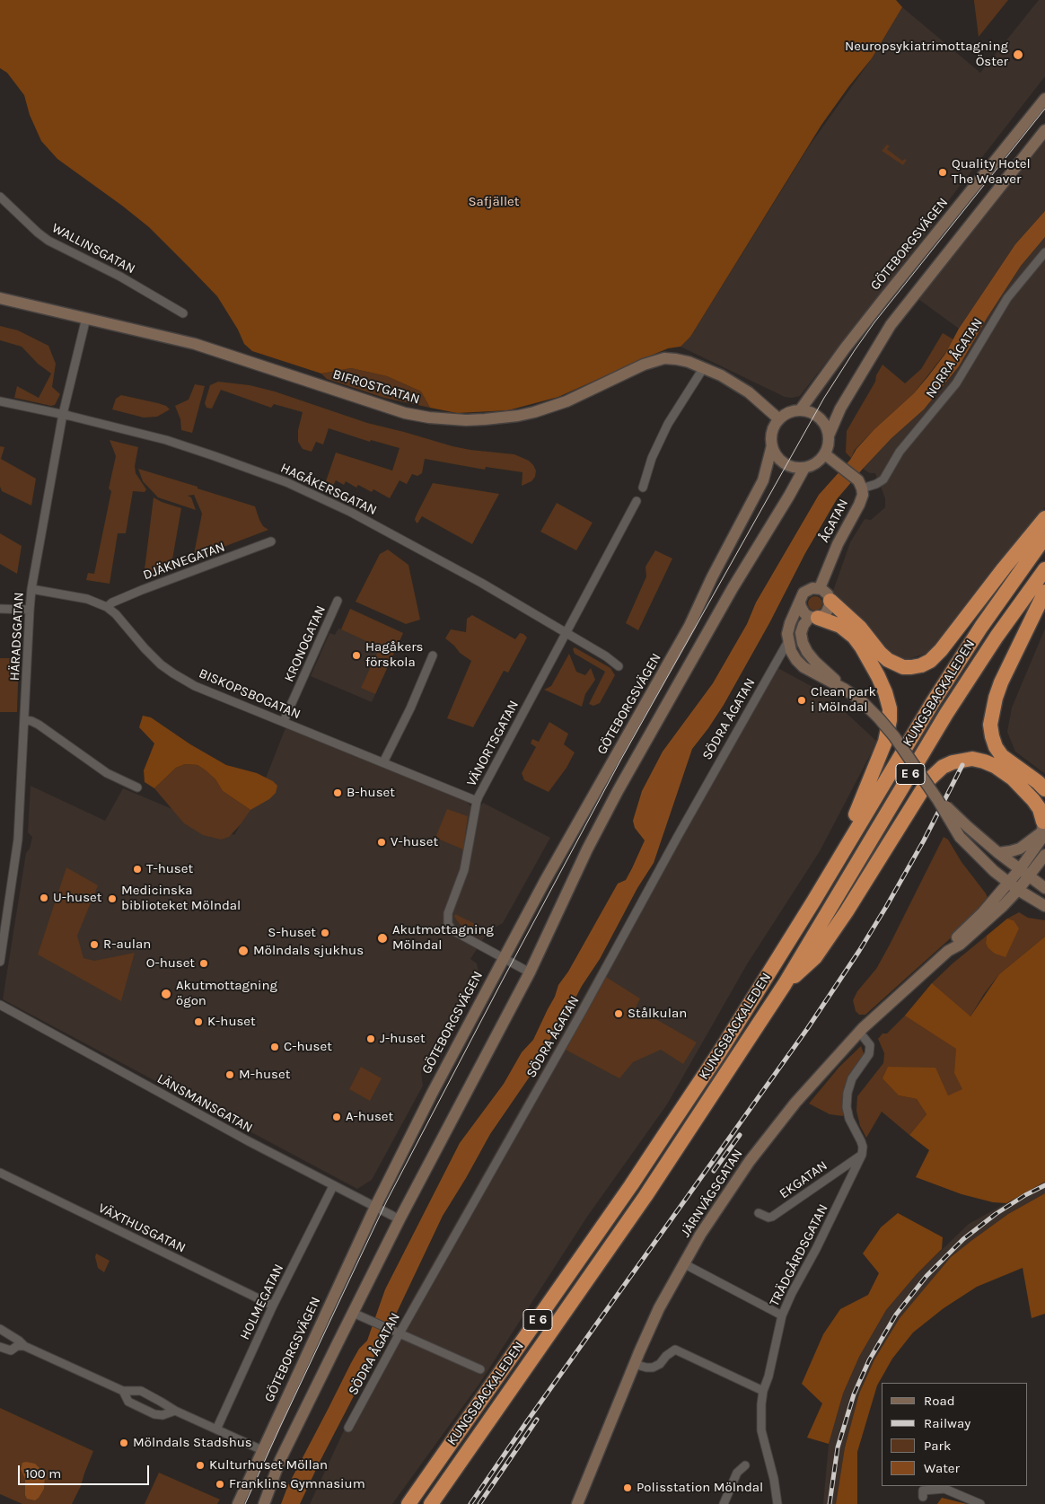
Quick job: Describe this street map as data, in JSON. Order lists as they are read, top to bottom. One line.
{"streets":{"highway":["KUNGSBACKALEDEN","E 6"],"main road":["GÖTEBORGSVÄGEN","BIFROSTGATAN","ÅGATAN","JÄRNVÄGSGATAN"],"street":["WALLINSGATAN","NORRA ÅGATAN","HAGÅKERSGATAN","DJÄKNEGATAN","HÄRADSGATAN","KRONOGATAN","BISKOPSBOGATAN","SÖDRA ÅGATAN","VÄNORTSGATAN","LÄNSMANSGATAN","EKGATAN","VÄXTHUSGATAN","TRÄDGÅRDSGATAN","HOLMEGATAN"]},"crossings":[["GÖTEBORGSVÄGEN","BIFROSTGATAN"],["GÖTEBORGSVÄGEN","VÄNORTSGATAN"],["GÖTEBORGSVÄGEN","LÄNSMANSGATAN"],["NORRA ÅGATAN","ÅGATAN"],["BIFROSTGATAN","HÄRADSGATAN"],["HAGÅKERSGATAN","HÄRADSGATAN"],["HAGÅKERSGATAN","VÄNORTSGATAN"],["DJÄKNEGATAN","BISKOPSBOGATAN"],["HÄRADSGATAN","BISKOPSBOGATAN"],["KRONOGATAN","BISKOPSBOGATAN"],["BISKOPSBOGATAN","VÄNORTSGATAN"],["LÄNSMANSGATAN","HOLMEGATAN"],["EKGATAN","TRÄDGÅRDSGATAN"],["VÄXTHUSGATAN","HOLMEGATAN"]],"parks":["Safjället"],"places":["Neuropsykiatrimottagning Öster","Quality Hotel The Weaver","Hagåkers förskola","Clean park i Mölndal","B-huset","V-huset","T-huset","U-huset","Medicinska biblioteket Mölndal","S-huset","Akutmottagning Mölndal","R-aulan","Mölndals sjukhus","O-huset","Akutmottagning ögon","Stålkulan","K-huset","J-huset","C-huset","M-huset","A-huset","Mölndals Stadshus","Kulturhuset Möllan","Franklins Gymnasium","Polisstation Mölndal"],"legend":["Road","Railway","Park","Water"],"scale_bar":"100 m"}
